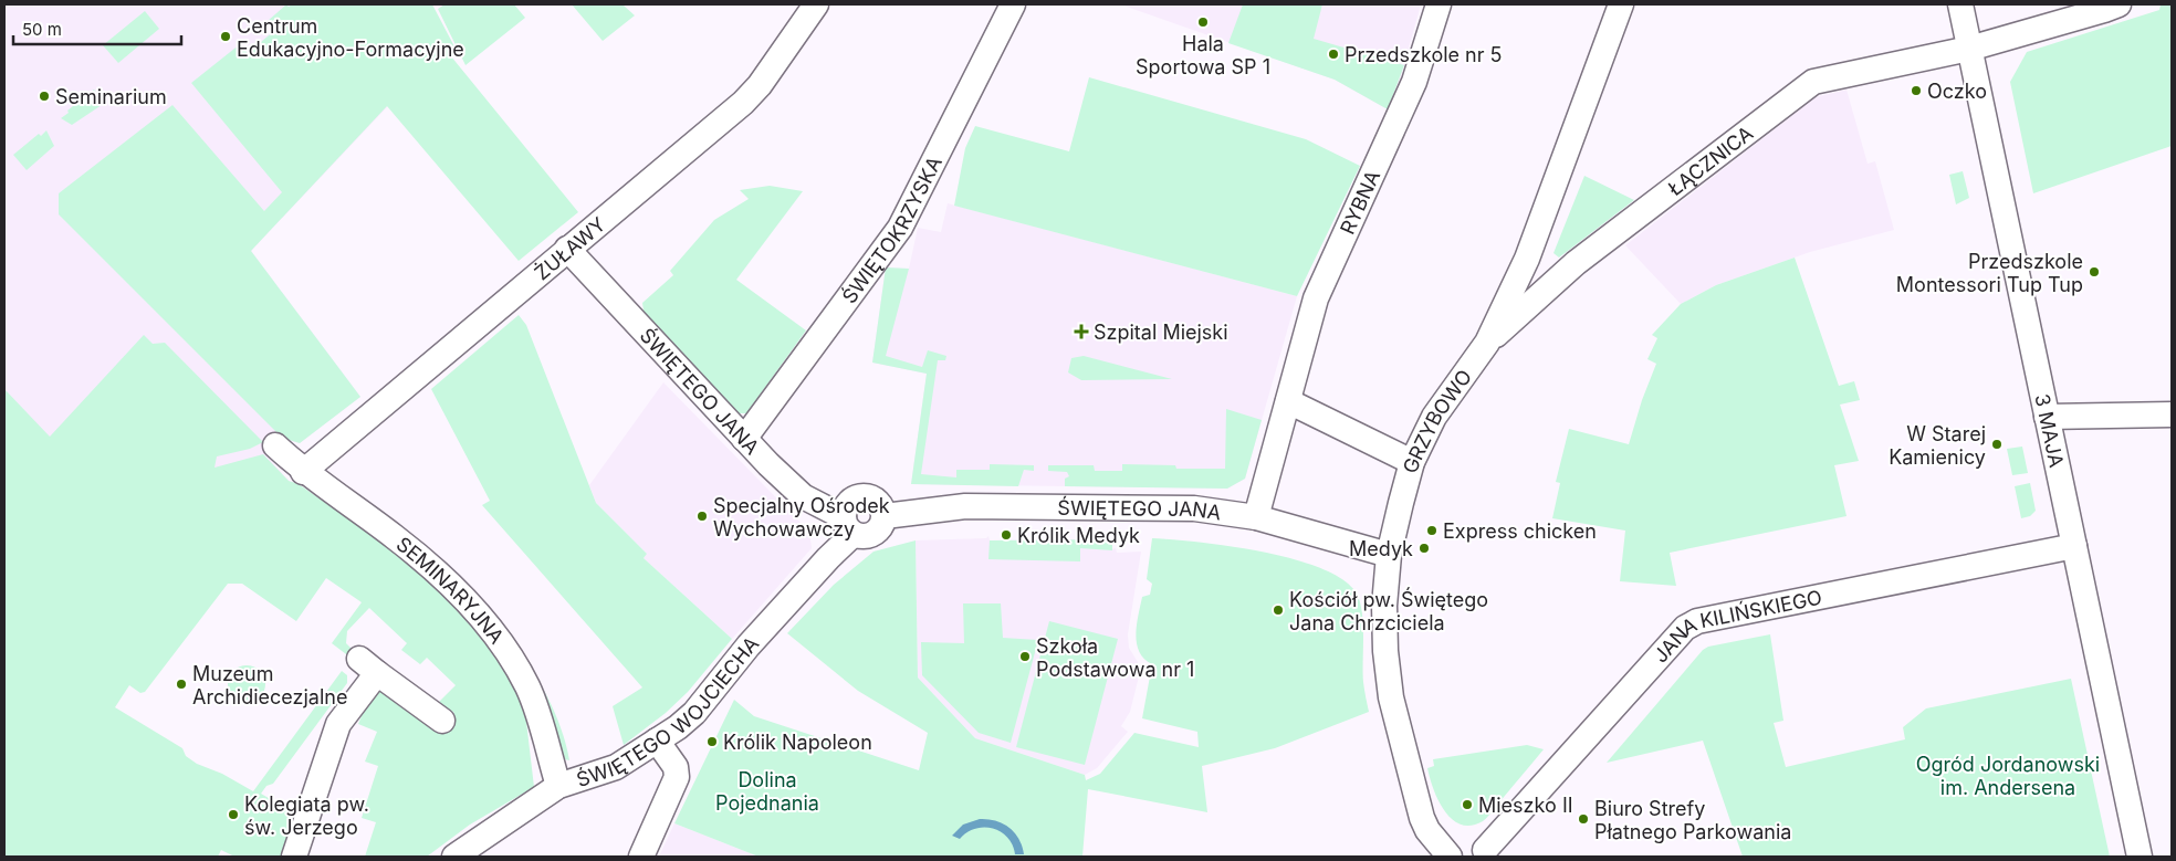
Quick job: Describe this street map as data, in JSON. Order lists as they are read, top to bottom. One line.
{"streets":{"street":["ŁĄCZNICA","RYBNA","ŚWIĘTOKRZYSKA","ŻUŁAWY","ŚWIĘTEGO JANA","GRZYBOWO","3 MAJA","SEMINARYJNA","JANA KILIŃSKIEGO","ŚWIĘTEGO WOJCIECHA"]},"crossings":[["ŁĄCZNICA","GRZYBOWO"],["ŁĄCZNICA","3 MAJA"],["RYBNA","ŚWIĘTEGO JANA"],["ŚWIĘTOKRZYSKA","ŚWIĘTEGO JANA"],["ŻUŁAWY","ŚWIĘTEGO JANA"],["ŻUŁAWY","SEMINARYJNA"],["ŚWIĘTEGO JANA","GRZYBOWO"],["ŚWIĘTEGO JANA","ŚWIĘTEGO WOJCIECHA"],["3 MAJA","JANA KILIŃSKIEGO"],["SEMINARYJNA","ŚWIĘTEGO WOJCIECHA"]],"parks":["Ogród Jordanowski im. Andersena","Dolina Pojednania"],"places":{"other":["Hala Sportowa SP 1","Centrum Edukacyjno-Formacyjne","Przedszkole nr 5","Oczko","Seminarium","Przedszkole Montessori Tup Tup","W Starej Kamienicy","Specjalny Ośrodek Wychowawczy","Express chicken","Królik Medyk","Medyk","Kościół pw. Świętego Jana Chrzciciela","Szkoła Podstawowa nr 1","Muzeum Archidiecezjalne","Królik Napoleon","Mieszko II","Kolegiata pw. św. Jerzego","Biuro Strefy Płatnego Parkowania"],"health":["Szpital Miejski"]},"scale_bar":"50 m"}
